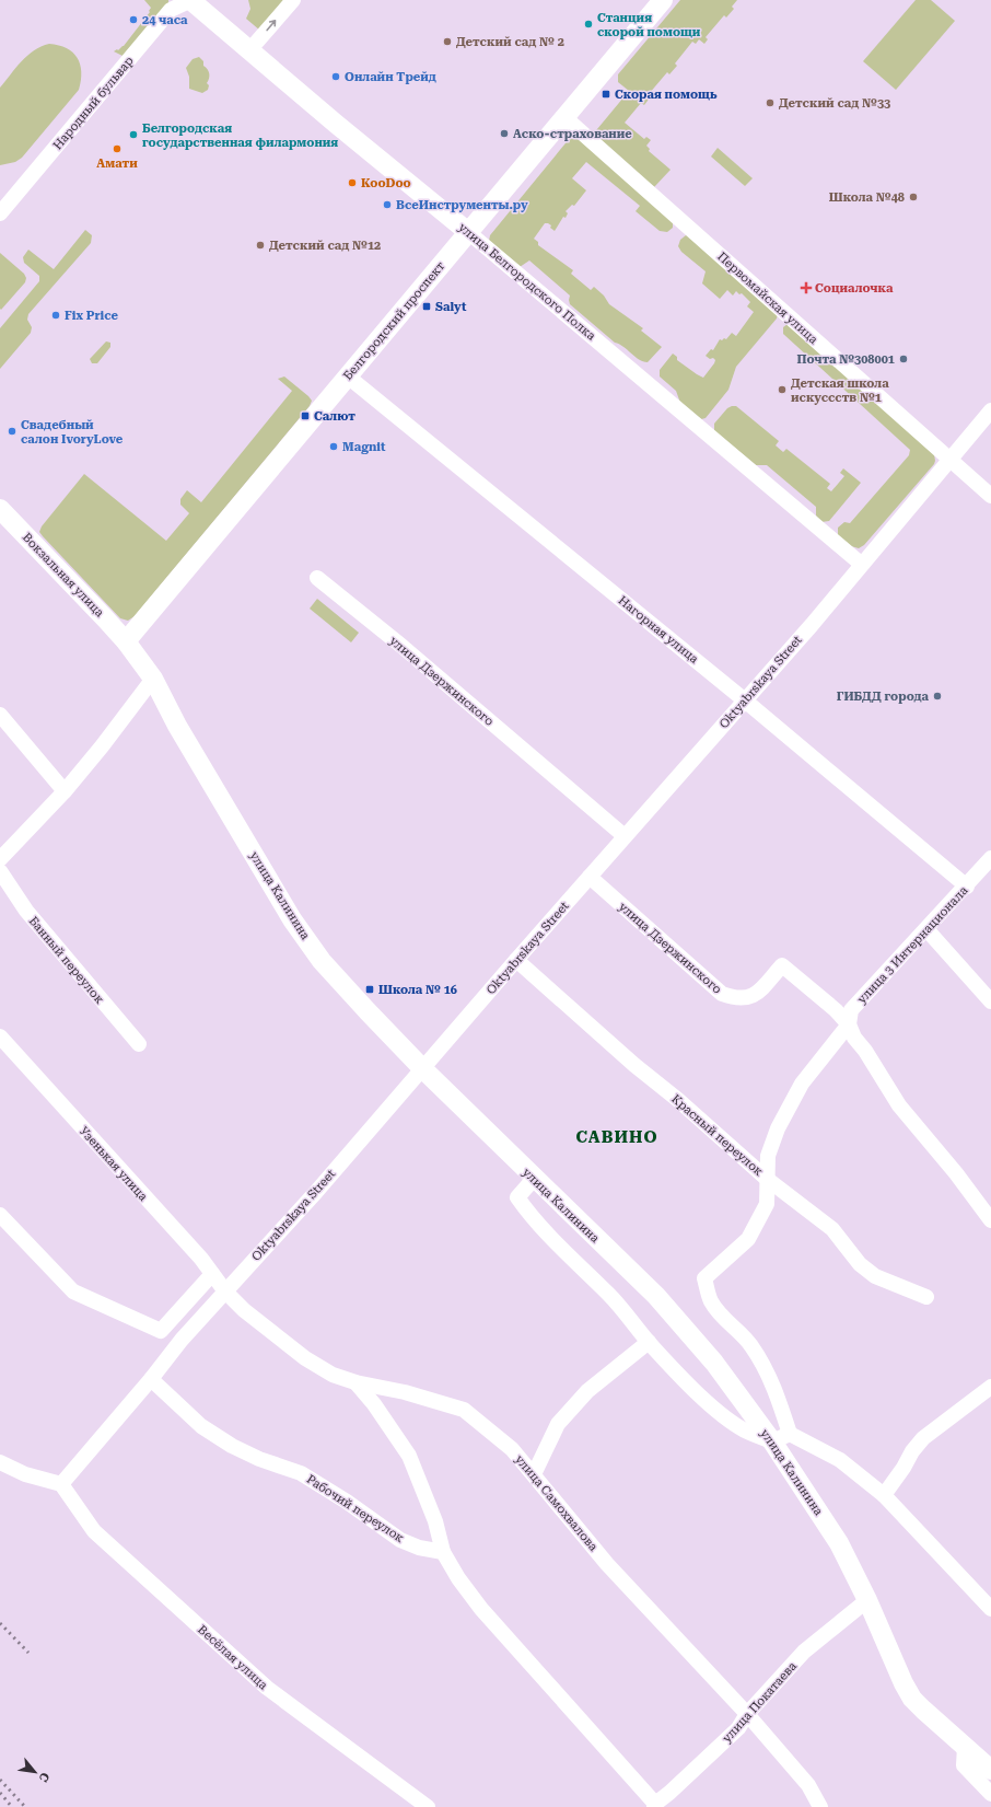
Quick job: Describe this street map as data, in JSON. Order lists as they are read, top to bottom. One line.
{"streets":{"main road":["улица Белгородского Полка","Белгородский проспект","Вокзальная улица","улица Калинина"],"street":["Народный бульвар","Первомайская улица","Нагорная улица","улица Дзержинского","Oktyabrskaya Street","улица 3 Интернационала","Банный переулок","Красный переулок","Узенькая улица","улица Самохвалова","Рабочий переулок","Весёлая улица","улица Покатаева"]},"crossings":[["Народный бульвар","улица Белгородского Полка"],["улица Белгородского Полка","Белгородский проспект"],["улица Белгородского Полка","Oktyabrskaya Street"],["Первомайская улица","Белгородский проспект"],["Первомайская улица","Oktyabrskaya Street"],["Белгородский проспект","Вокзальная улица"],["Белгородский проспект","Нагорная улица"],["Белгородский проспект","улица Калинина"],["Вокзальная улица","улица Калинина"],["Нагорная улица","Oktyabrskaya Street"],["Нагорная улица","улица 3 Интернационала"],["улица Дзержинского","Oktyabrskaya Street"],["улица Дзержинского","улица 3 Интернационала"],["Oktyabrskaya Street","улица Калинина"],["Oktyabrskaya Street","Красный переулок"],["Oktyabrskaya Street","Узенькая улица"],["Oktyabrskaya Street","улица Самохвалова"],["Oktyabrskaya Street","Рабочий переулок"],["Oktyabrskaya Street","Весёлая улица"],["улица Калинина","улица 3 Интернационала"],["улица Калинина","улица Покатаева"],["улица 3 Интернационала","Красный переулок"],["Узенькая улица","улица Самохвалова"],["улица Самохвалова","улица Покатаева"]],"districts":["САВИНО"],"places":{"other":["24 часа","Станция скорой помощи","Детский сад № 2","Онлайн Трейд","Детский сад №33","Аско-страхование","Белгородская государственная филармония","Амати","KooDoo","Школа №48","ВсеИнструменты.ру","Детский сад №12","Fix Price","Почта №308001","Детская школа искуссств №1","Свадебный салон IvoryLove","Magnit","ГИБДД города"],"transit":["Скорая помощь","Salyt","Салют","Школа № 16"],"health":["Социалочка"]},"north":"bottom right"}
